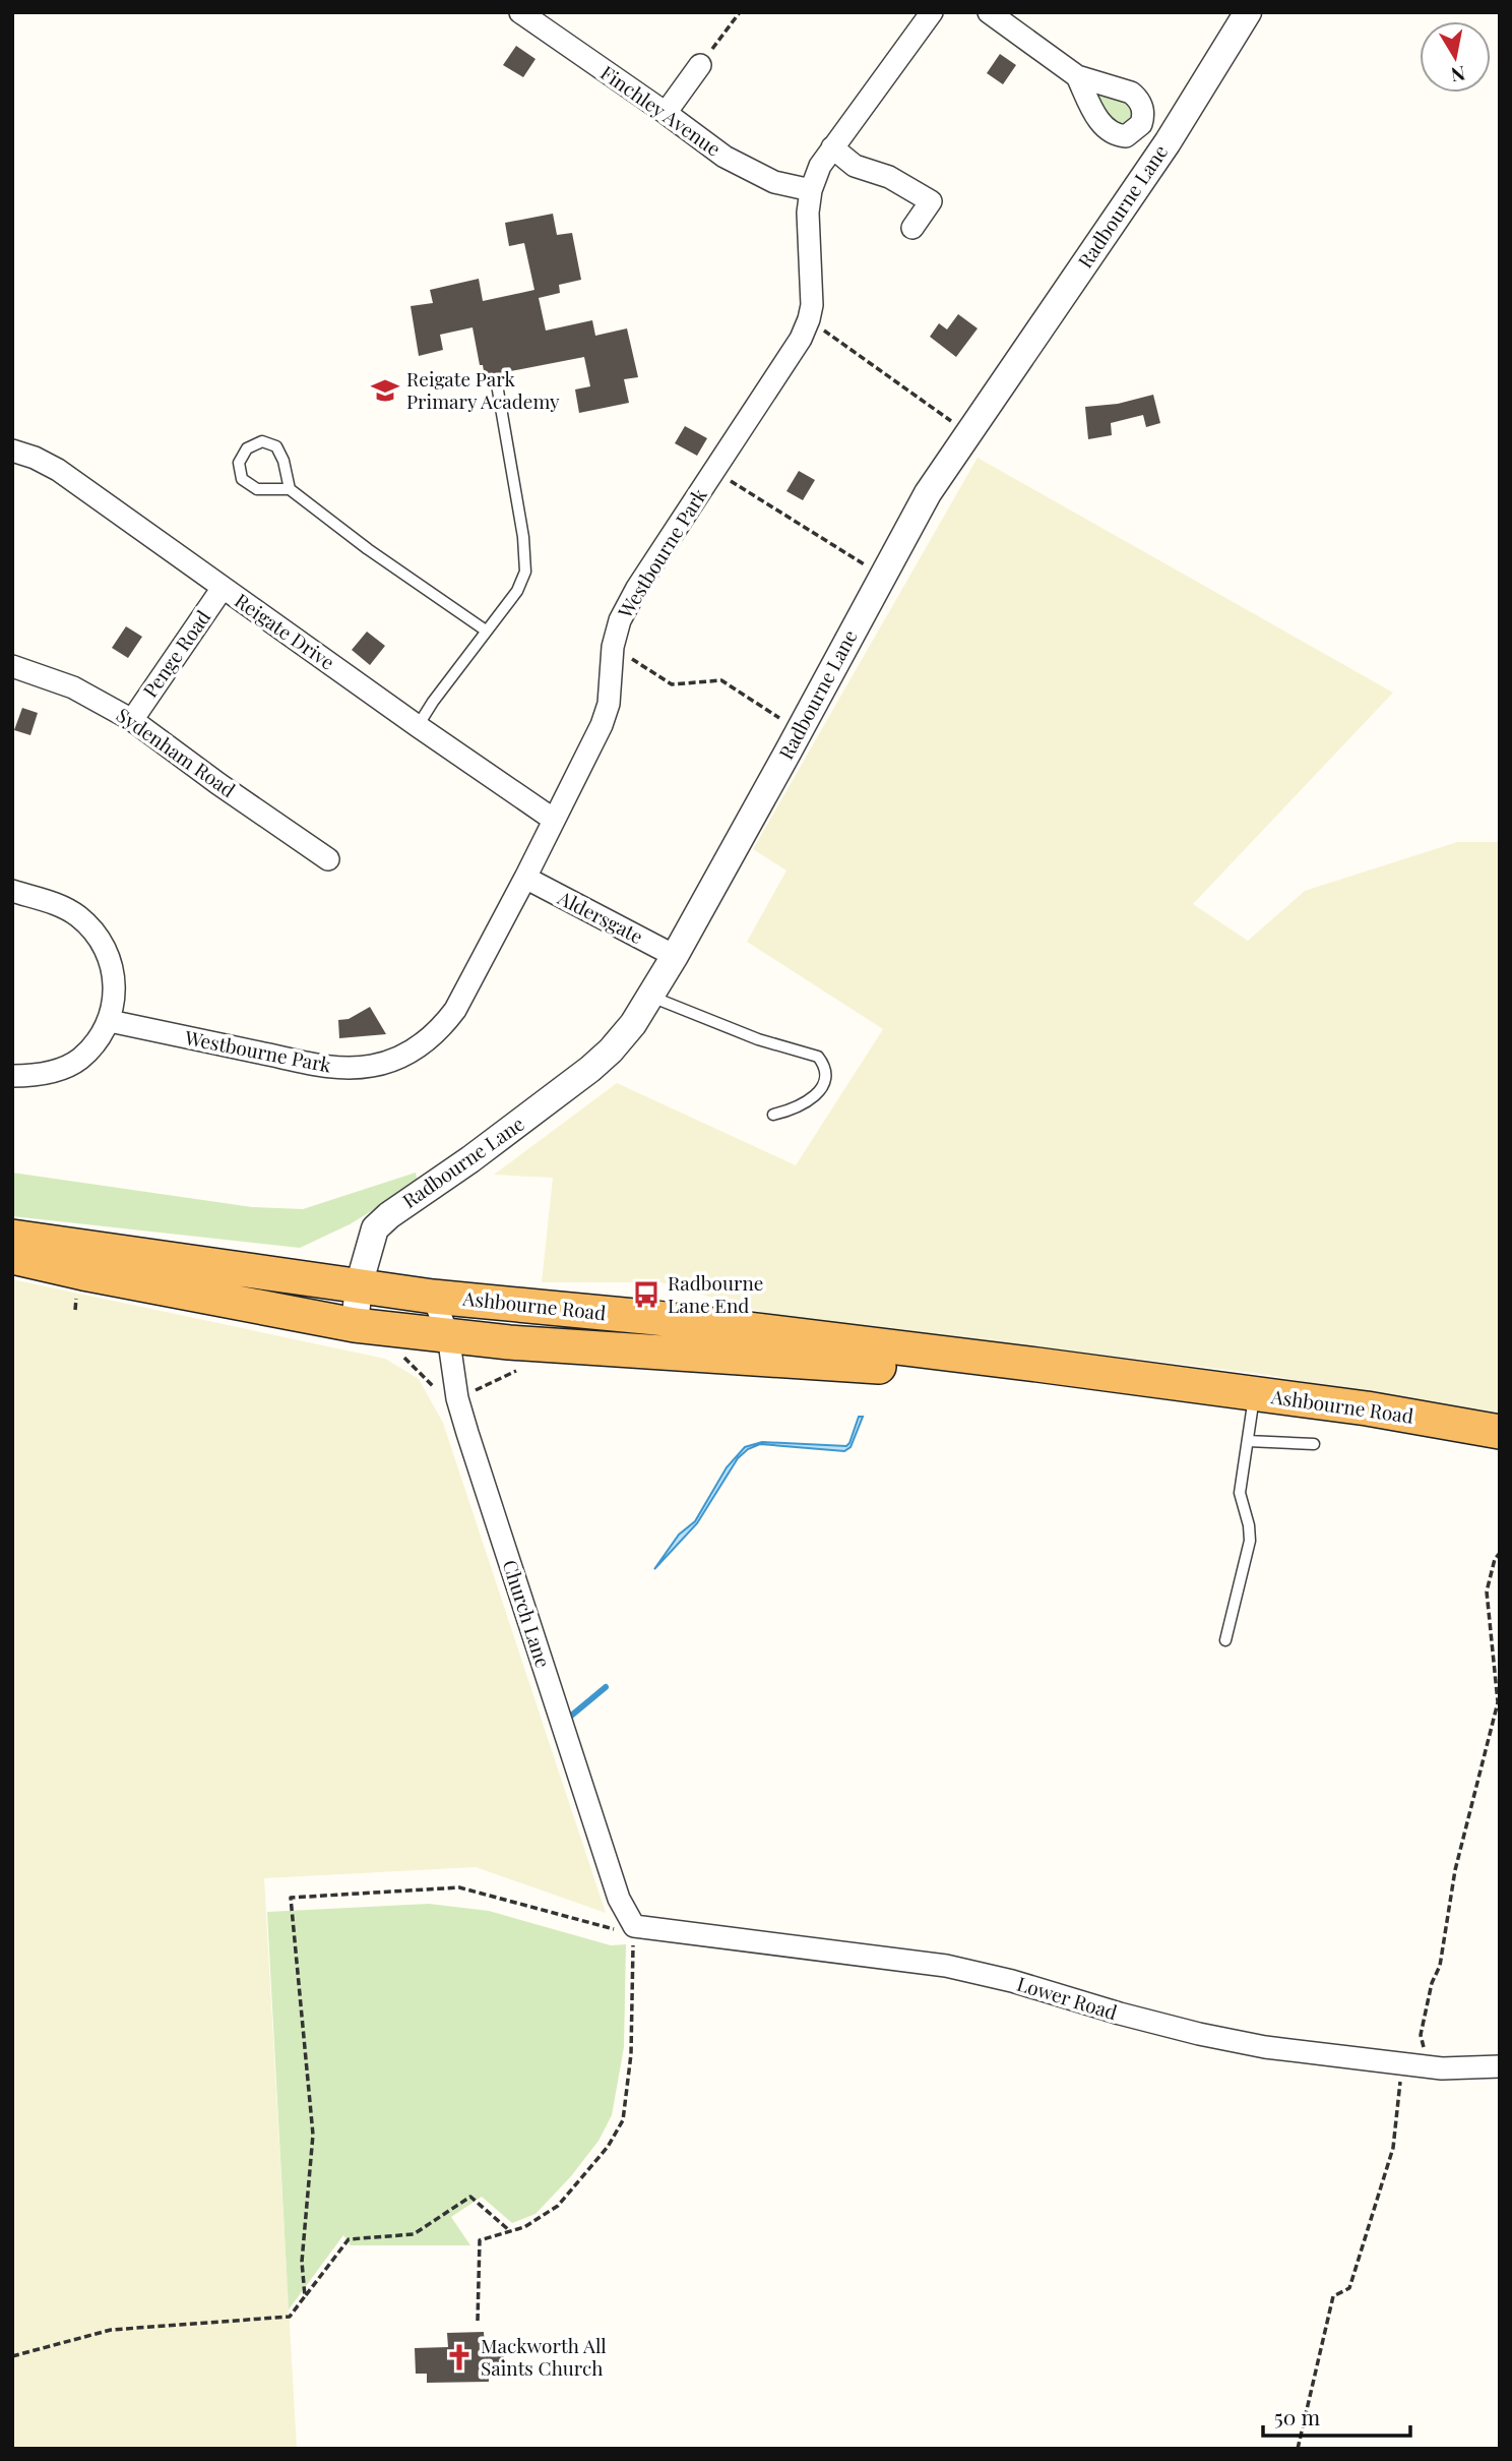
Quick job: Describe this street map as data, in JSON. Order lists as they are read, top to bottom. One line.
{"streets":{"highway":["Ashbourne Road"],"street":["Finchley Avenue","Radbourne Lane","Westbourne Park","Reigate Drive","Penge Road","Sydenham Road","Aldersgate","Church Lane","Lower Road"]},"crossings":[["Finchley Avenue","Westbourne Park"],["Radbourne Lane","Aldersgate"],["Radbourne Lane","Ashbourne Road"],["Westbourne Park","Reigate Drive"],["Westbourne Park","Aldersgate"],["Reigate Drive","Penge Road"],["Penge Road","Sydenham Road"],["Ashbourne Road","Church Lane"],["Church Lane","Lower Road"]],"places":{"school or university":["Reigate Park Primary Academy"],"bus stop":["Radbourne Lane End"],"church":["Mackworth All Saints Church"]},"scale_bar":"50 m","north":"bottom"}
